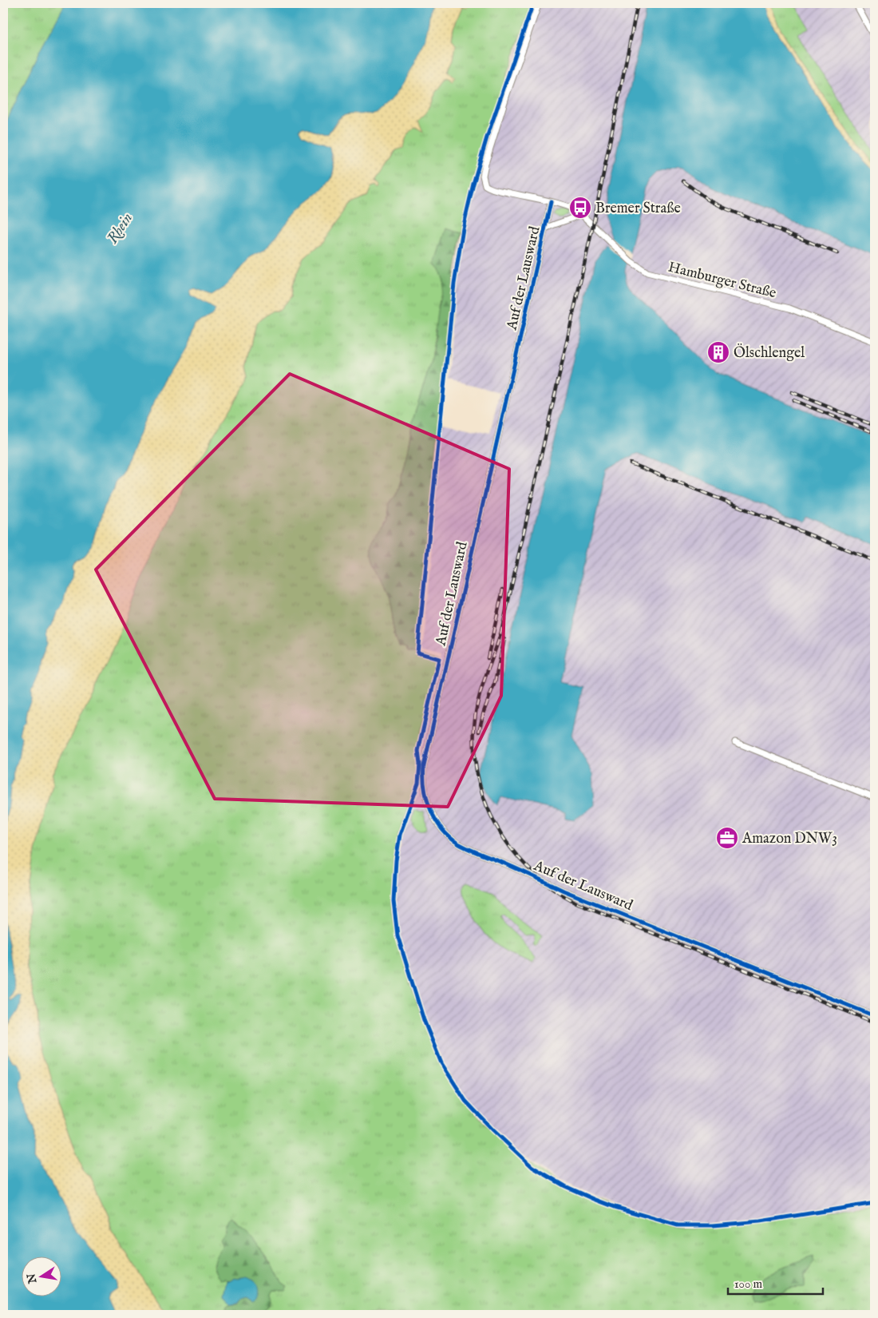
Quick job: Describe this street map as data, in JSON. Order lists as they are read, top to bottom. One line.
{"streets":{"street":["Auf der Lausward","Hamburger Straße"]},"crossings":[["Auf der Lausward","Hamburger Straße"]],"water":["Rhein"],"places":{"bus stop":["Bremer Straße"],"building":["Ölschlengel"],"office":["Amazon DNW3"]},"scale_bar":"100 m","north":"left"}
